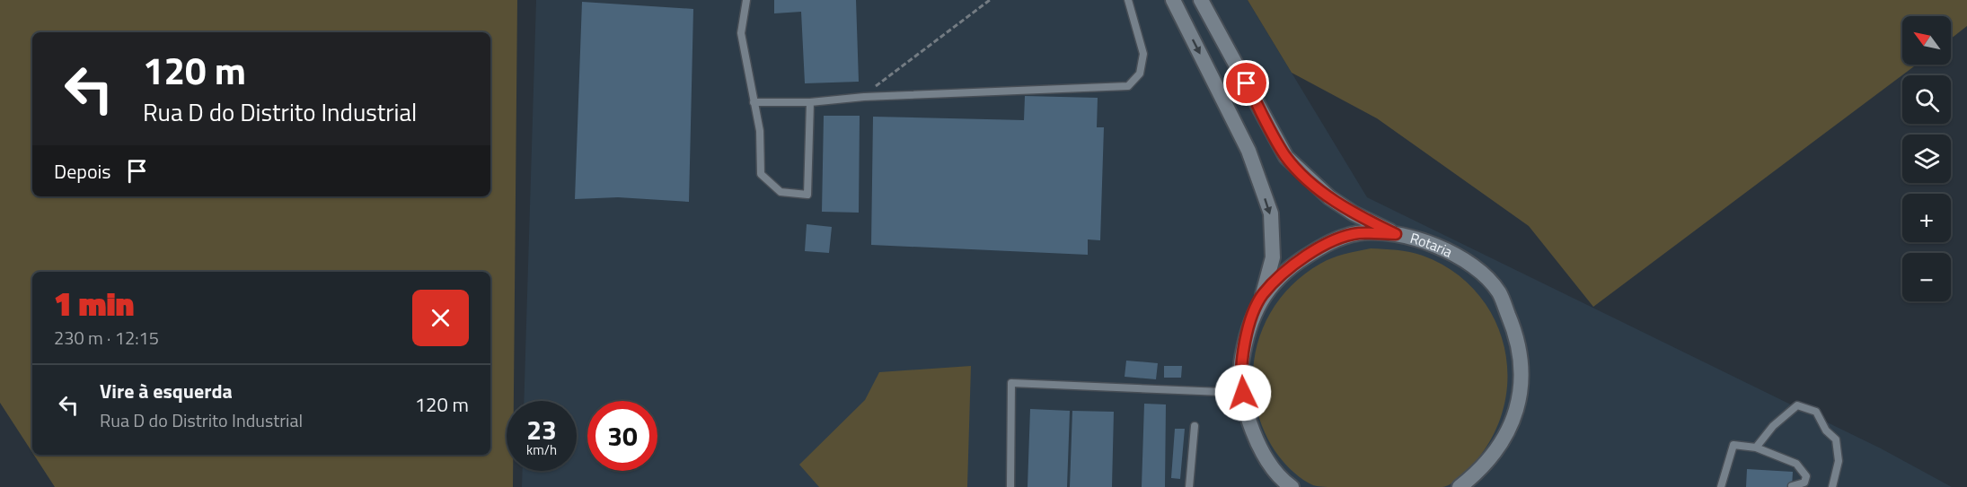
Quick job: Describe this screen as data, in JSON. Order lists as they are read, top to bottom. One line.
{"streets":{"street":["Rotaria"]},"north":"top left","page":{"map_buttons":["+","−"],"turn":["120 m","Rua D do Distrito Industrial"],"then":"Depois","heading":["1 min","230 m · 12:15"],"list":[{"name":"Vire à esquerda","note":"Rua D do Distrito Industrial","value":"120 m"}],"speed":"23 km/h","limit":"30"}}
